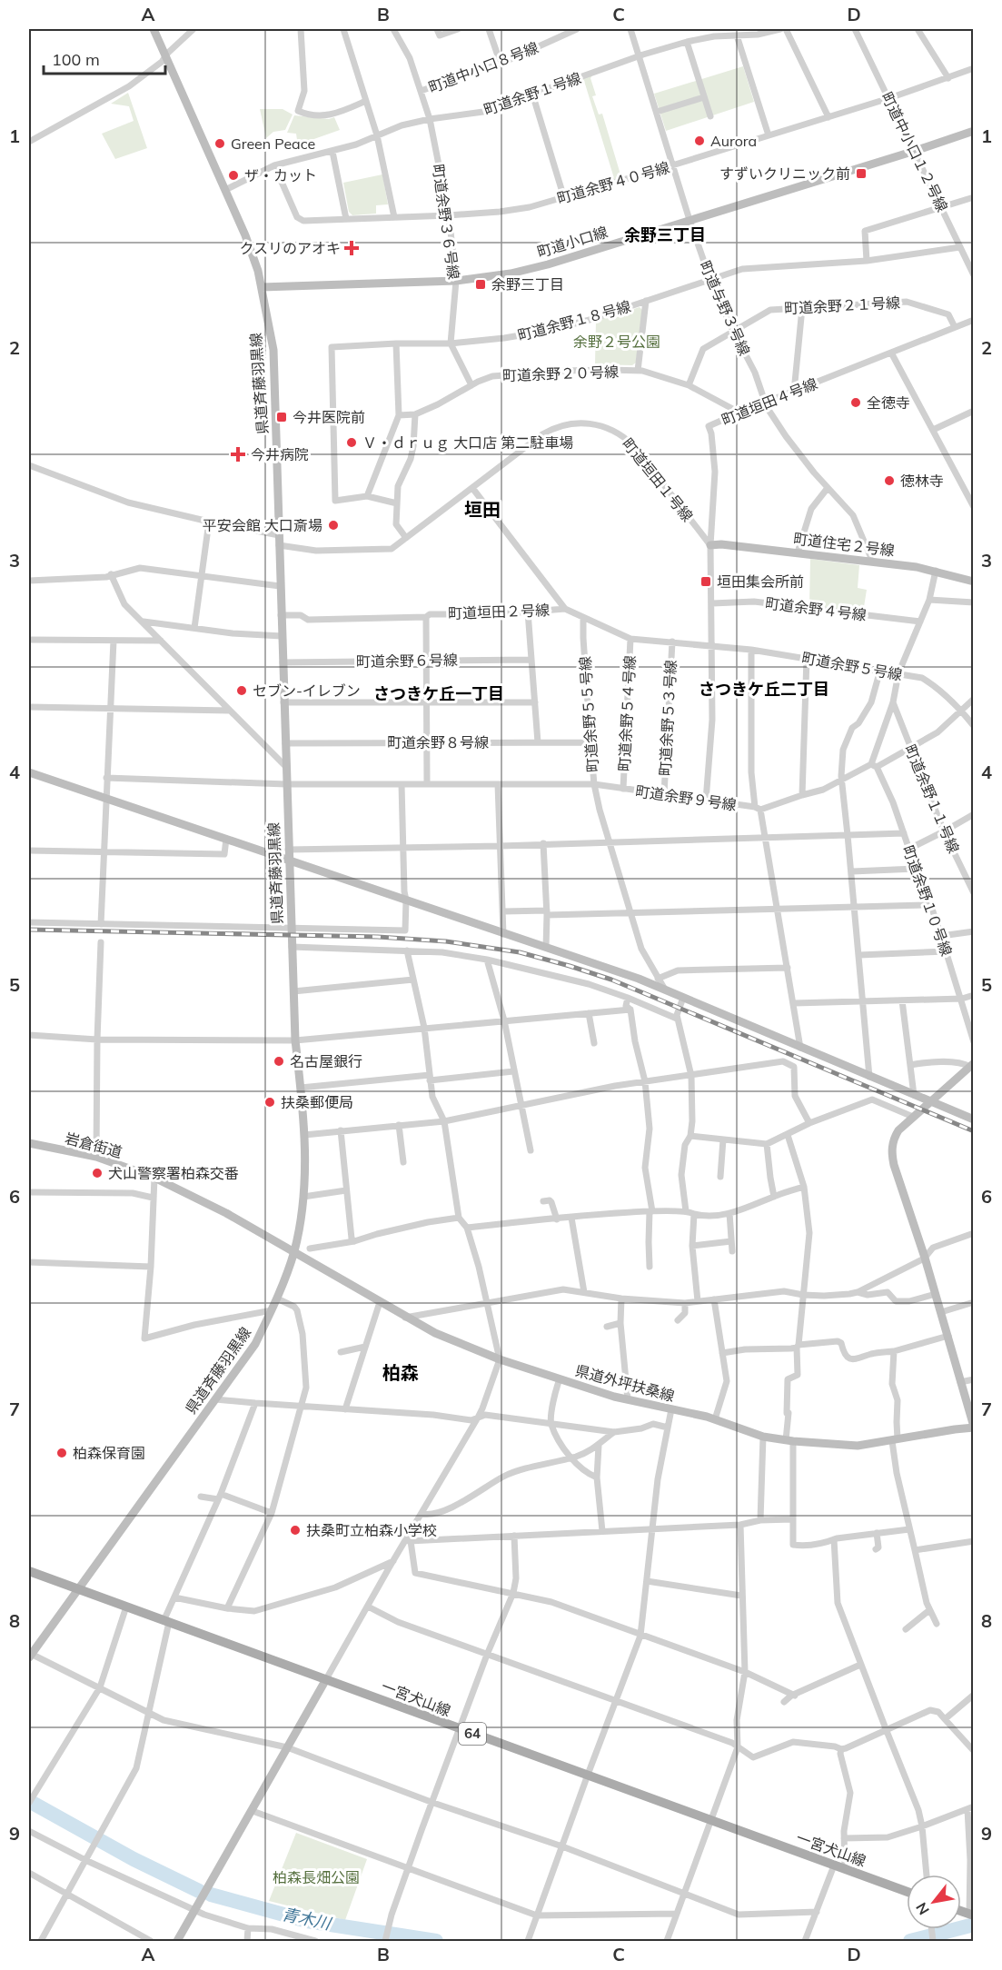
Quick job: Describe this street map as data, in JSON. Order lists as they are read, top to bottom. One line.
{"streets":{"main road":["町道小口線","県道斉藤羽黒線","町道住宅２号線","岩倉街道","県道外坪扶桑線","一宮犬山線","64"],"street":["町道中小口８号線","町道余野１号線","町道中小口１２号線","町道余野４０号線","町道余野３６号線","町道余野２１号線","町道与野３号線","町道余野１８号線","町道余野２０号線","町道垣田４号線","町道垣田１号線","町道余野４号線","町道垣田２号線","町道余野６号線","町道余野５号線","町道余野５４号線","町道余野５５号線","町道余野５３号線","町道余野８号線","町道余野９号線","町道余野１１号線","町道余野１０号線"]},"crossings":[["町道中小口８号線","町道余野３６号線"],["町道余野１号線","町道余野４０号線"],["町道余野１号線","町道余野３６号線"],["町道余野１号線","町道与野３号線"],["町道余野１号線","県道斉藤羽黒線"],["町道中小口１２号線","町道余野４０号線"],["町道中小口１２号線","町道小口線"],["町道中小口１２号線","町道余野１８号線"],["町道余野４０号線","町道余野３６号線"],["町道余野４０号線","町道与野３号線"],["町道余野３６号線","町道小口線"],["町道余野３６号線","町道余野１８号線"],["町道小口線","町道与野３号線"],["町道小口線","県道斉藤羽黒線"],["町道余野２１号線","町道与野３号線"],["町道余野２１号線","町道余野２０号線"],["町道余野２１号線","町道垣田４号線"],["町道与野３号線","町道余野１８号線"],["町道与野３号線","町道垣田４号線"],["町道与野３号線","町道住宅２号線"],["町道余野２０号線","町道垣田４号線"],["県道斉藤羽黒線","町道垣田１号線"],["県道斉藤羽黒線","町道垣田２号線"],["県道斉藤羽黒線","町道余野６号線"],["県道斉藤羽黒線","町道余野８号線"],["県道斉藤羽黒線","町道余野９号線"],["県道斉藤羽黒線","岩倉街道"],["県道斉藤羽黒線","県道外坪扶桑線"],["県道斉藤羽黒線","一宮犬山線"],["町道垣田４号線","町道垣田１号線"],["町道垣田４号線","町道住宅２号線"],["町道垣田４号線","町道余野４号線"],["町道垣田４号線","町道垣田２号線"],["町道垣田４号線","町道余野５号線"],["町道垣田４号線","町道余野９号線"],["町道垣田１号線","町道住宅２号線"],["町道垣田２号線","町道余野５号線"],["町道垣田２号線","町道余野５４号線"],["町道垣田２号線","町道余野５５号線"],["町道垣田２号線","町道余野５３号線"],["町道余野５号線","町道余野９号線"],["町道余野５４号線","町道余野９号線"],["町道余野５５号線","町道余野８号線"],["町道余野５５号線","町道余野９号線"],["町道余野５３号線","町道余野９号線"],["町道余野９号線","町道余野１１号線"],["町道余野９号線","町道余野１０号線"],["岩倉街道","県道外坪扶桑線"]],"districts":["余野三丁目","垣田","さつきケ丘二丁目","さつきケ丘一丁目","柏森"],"water":["青木川"],"parks":["余野２号公園","柏森長畑公園"],"places":{"other":["Aurora","Green Peace","ザ・カット","全徳寺","Ｖ・ｄｒｕｇ 大口店 第二駐車場","徳林寺","平安会館 大口斎場","セブン-イレブン","名古屋銀行","扶桑郵便局","犬山警察署柏森交番","柏森保育園","扶桑町立柏森小学校"],"transit":["すずいクリニック前","余野三丁目","今井医院前","垣田集会所前"],"health":["クスリのアオキ","今井病院"]},"scale_bar":"100 m","north":"bottom left","grid":{"columns":["A","B","C","D"],"rows":["1","2","3","4","5","6","7","8","9"]}}
